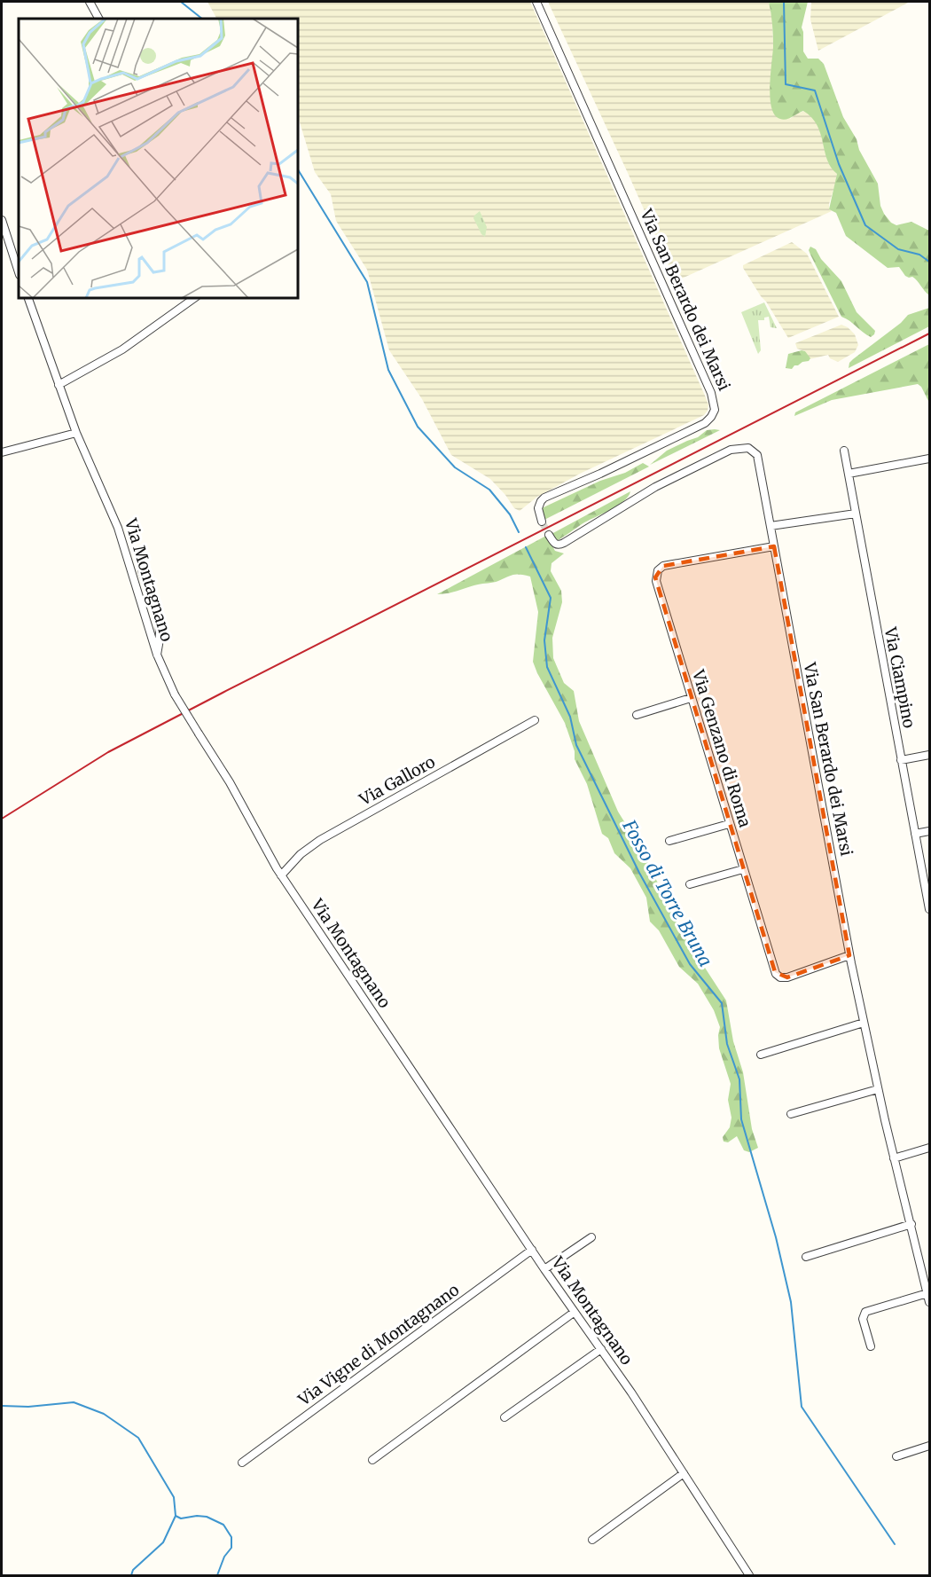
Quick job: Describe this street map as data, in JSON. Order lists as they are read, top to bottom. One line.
{"streets":{"street":["Via San Berardo dei Marsi","Via Montagnano","Via Ciampino","Via Genzano di Roma","Via Galloro","Via Vigne di Montagnano"]},"crossings":[["Via San Berardo dei Marsi","Via Genzano di Roma"],["Via Montagnano","Via Galloro"],["Via Montagnano","Via Vigne di Montagnano"]],"water":["Fosso di Torre Bruna"]}
